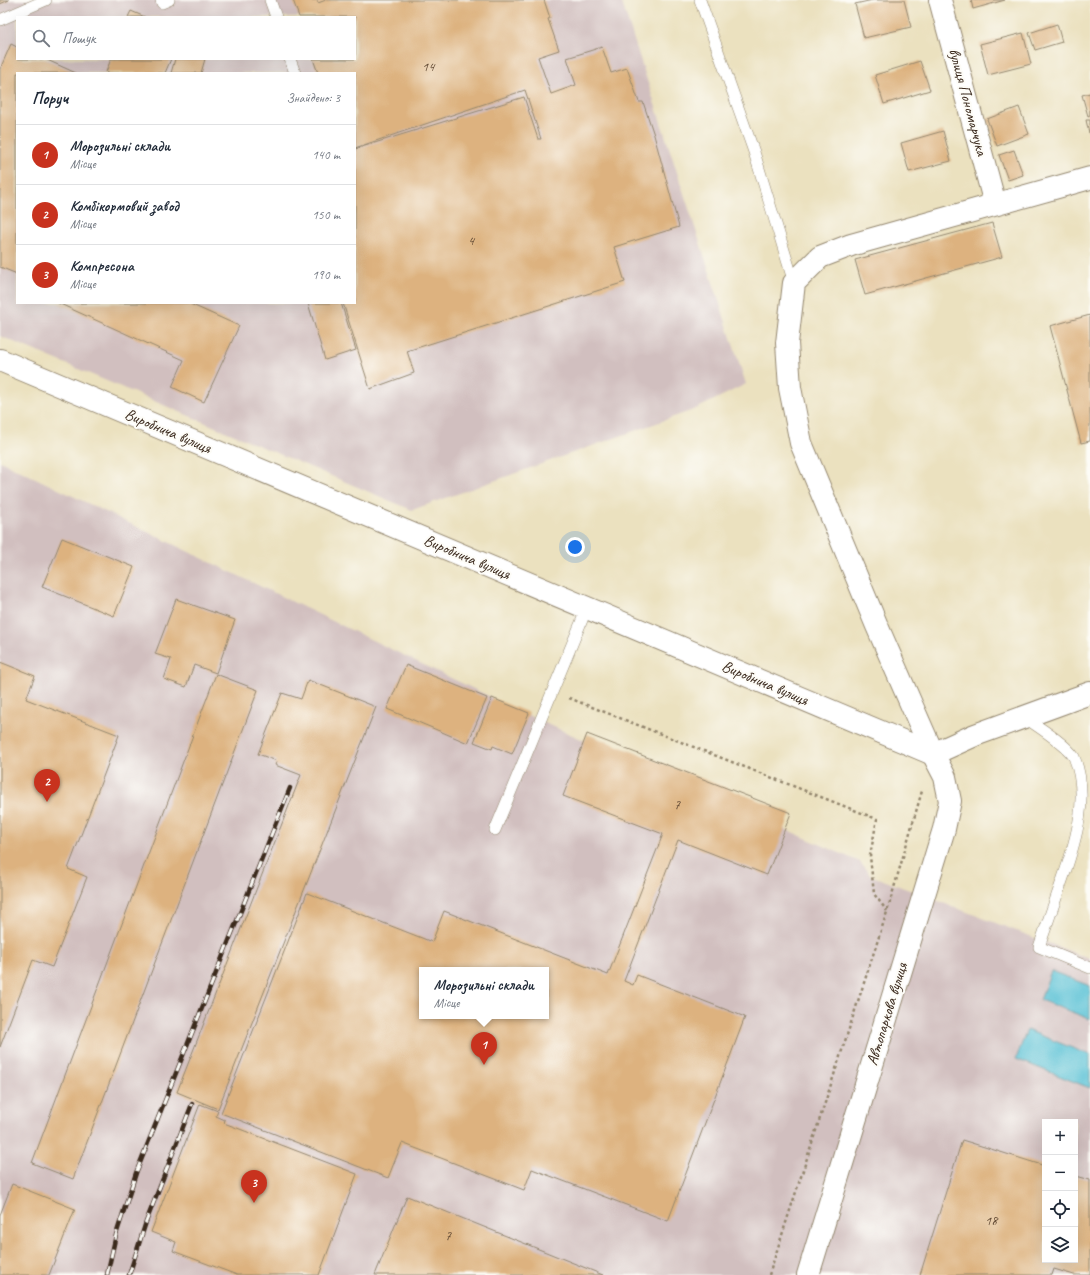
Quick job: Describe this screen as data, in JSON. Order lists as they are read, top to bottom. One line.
{"streets":{"street":["вулиця Пономарчука","Виробнича вулиця","Автопаркова вулиця"]},"crossings":[["Виробнича вулиця","Автопаркова вулиця"]],"house_numbers":["14","4","7","18","7"],"page":{"search":"Пошук","heading":["Поруч","Знайдено: 3"],"list":[{"mark":"1","name":"Морозильні склади","note":"Місце","value":"140 m"},{"mark":"2","name":"Комбікормовий завод","note":"Місце","value":"150 m"},{"mark":"3","name":"Компресона","note":"Місце","value":"190 m"}],"pins":["2","1","3"],"popup":["Морозильні склади","Місце"],"map_buttons":["+","−"]}}
